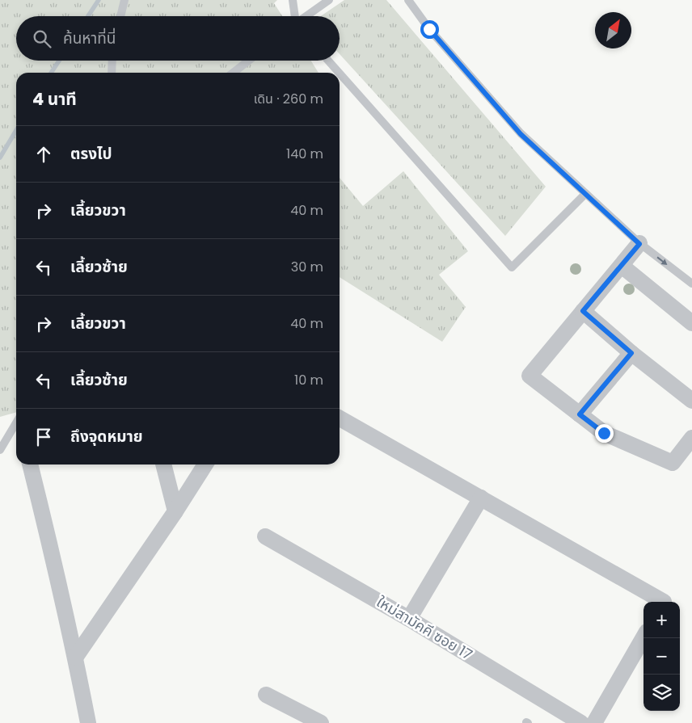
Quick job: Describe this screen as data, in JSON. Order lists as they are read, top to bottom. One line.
{"streets":{"street":["ใหม่สามัคคี ซอย 17"]},"north":"top right","page":{"search":"ค้นหาที่นี่","heading":["4 นาที","เดิน · 260 m"],"list":[["ตรงไป","140 m"],["เลี้ยวขวา","40 m"],["เลี้ยวซ้าย","30 m"],["เลี้ยวขวา","40 m"],["เลี้ยวซ้าย","10 m"],"ถึงจุดหมาย"],"map_buttons":["+","−"]}}
